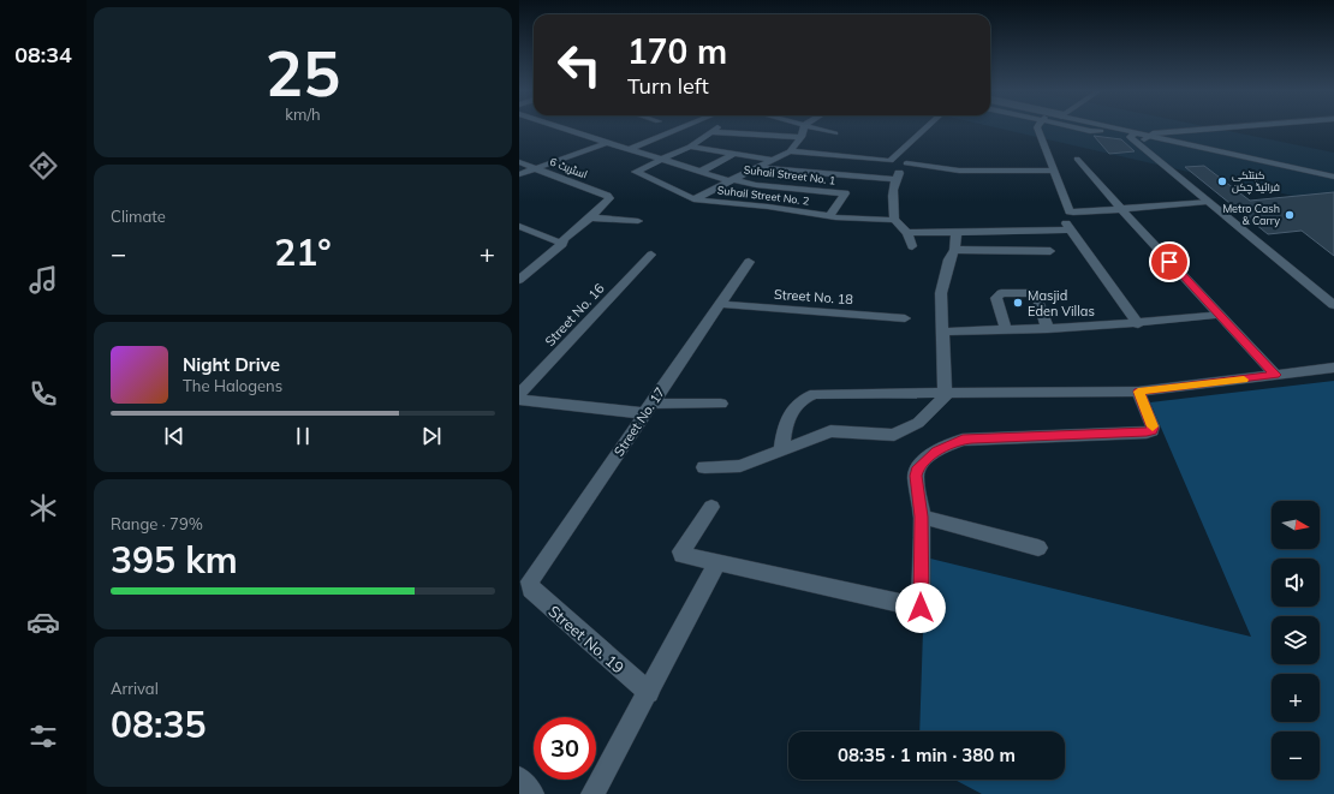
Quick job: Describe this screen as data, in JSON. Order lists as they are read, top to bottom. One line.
{"streets":{"street":["اسٹریٹ 6","Suhail Street No. 1","Suhail Street No. 2","Street No. 18","Street No. 16","Street No. 17","Street No. 19"]},"crossings":[["Suhail Street No. 1","Suhail Street No. 2"],["Street No. 18","Street No. 17"],["Street No. 17","Street No. 19"]],"places":["کینٹکی فرائیڈ چکن","Metro Cash & Carry","Masjid Eden Villas"],"north":"right","page":{"tabs":"08:34","tile":[["25","km/h"],"Climate",["Range · 79%","395 km"],["Arrival","08:35"]],"turn":["170 m","Turn left"],"heat":["−","21°","+"],"song":["Night Drive","The Halogens"],"map_buttons":["+","−"],"limit":"30","trip":"08:35 · 1 min · 380 m"}}
